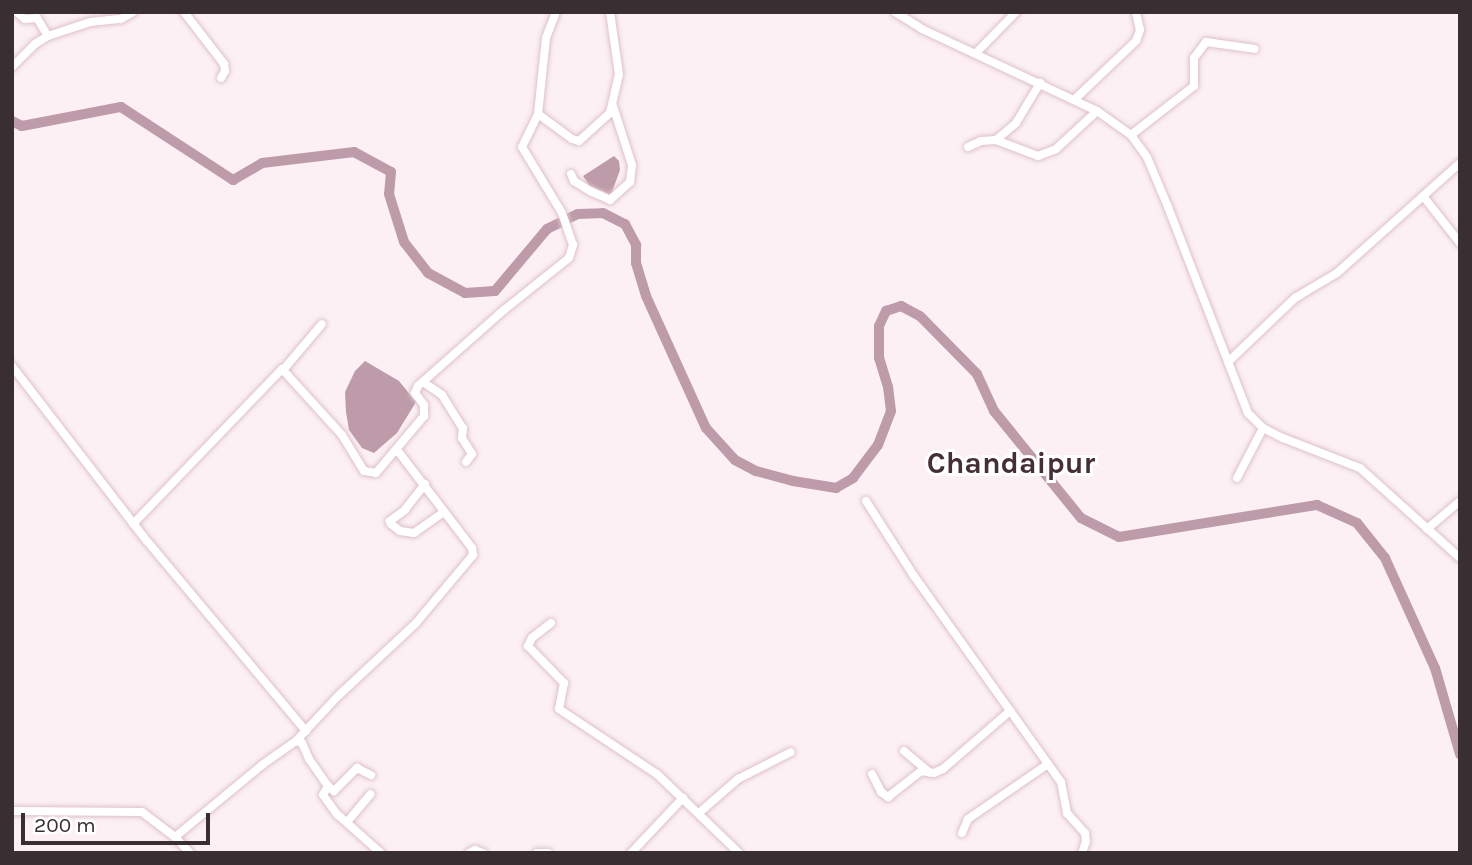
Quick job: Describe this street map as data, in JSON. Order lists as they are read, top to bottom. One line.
{"districts":["Chandaipur"],"scale_bar":"200 m"}
